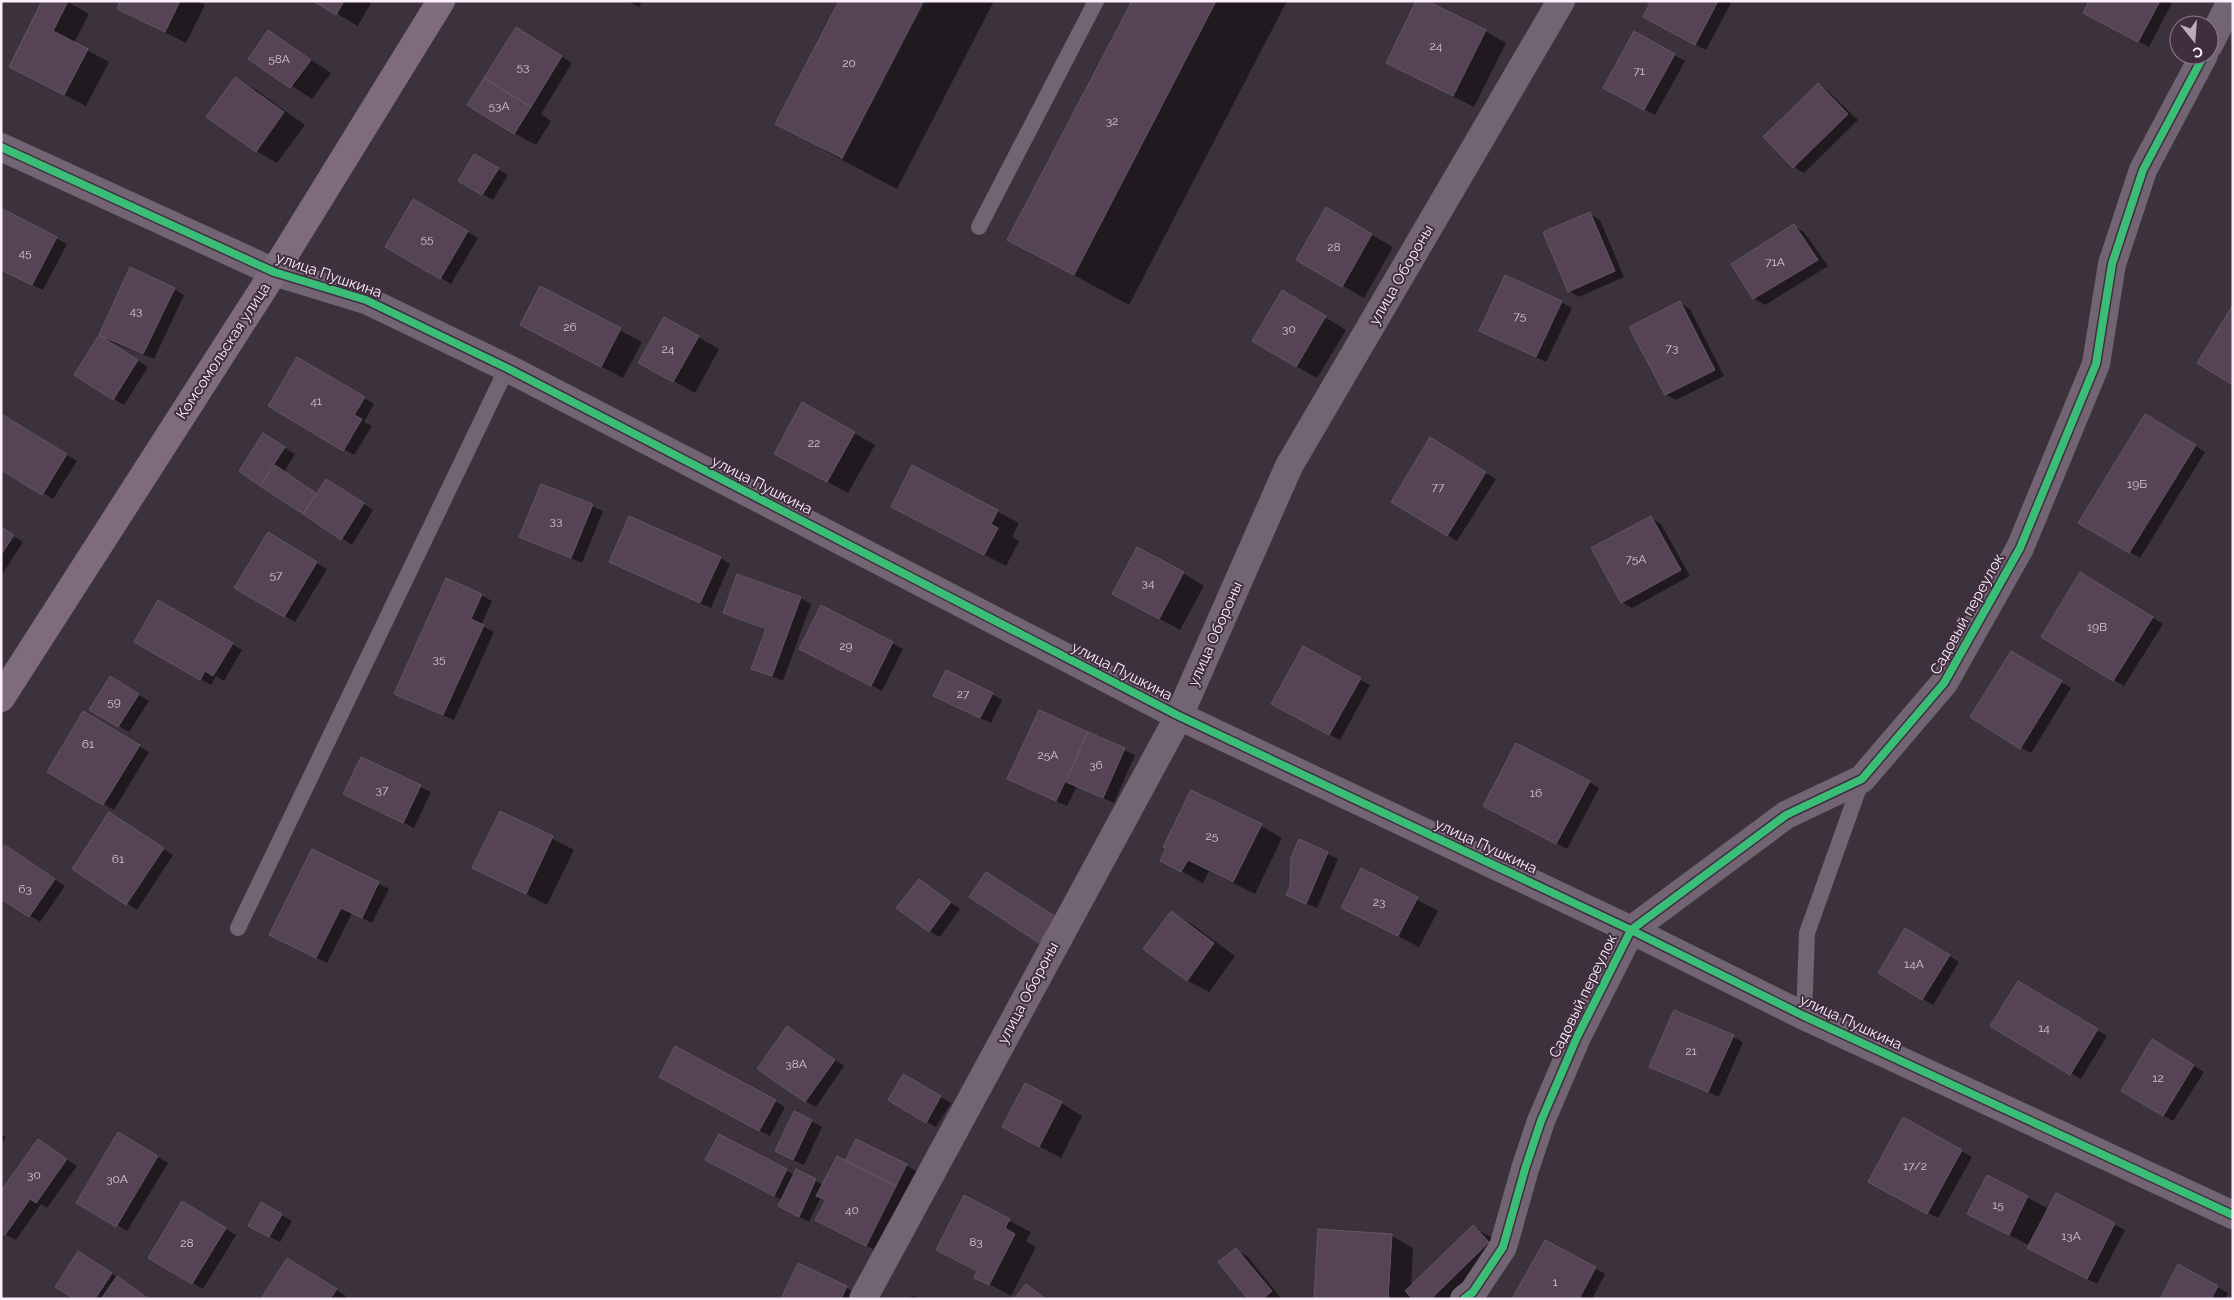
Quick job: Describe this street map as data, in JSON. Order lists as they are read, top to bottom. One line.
{"streets":{"main road":["Комсомольская улица"],"street":["улица Пушкина","улица Обороны","Садовый переулок"]},"crossings":[["улица Пушкина","улица Обороны"],["улица Пушкина","Комсомольская улица"],["улица Пушкина","Садовый переулок"]],"house_numbers":["24","58А","20","53","71","53А","32","55","28","45","71А","43","75","26","30","73","24","41","22","19Б","77","33","75А","57","34","19В","29","35","27","59","61","25А","36","37","16","25","61","63","23","14А","14","21","38А","12","17/2","30","30А","15","40","13А","83","28","1"],"north":"bottom"}
